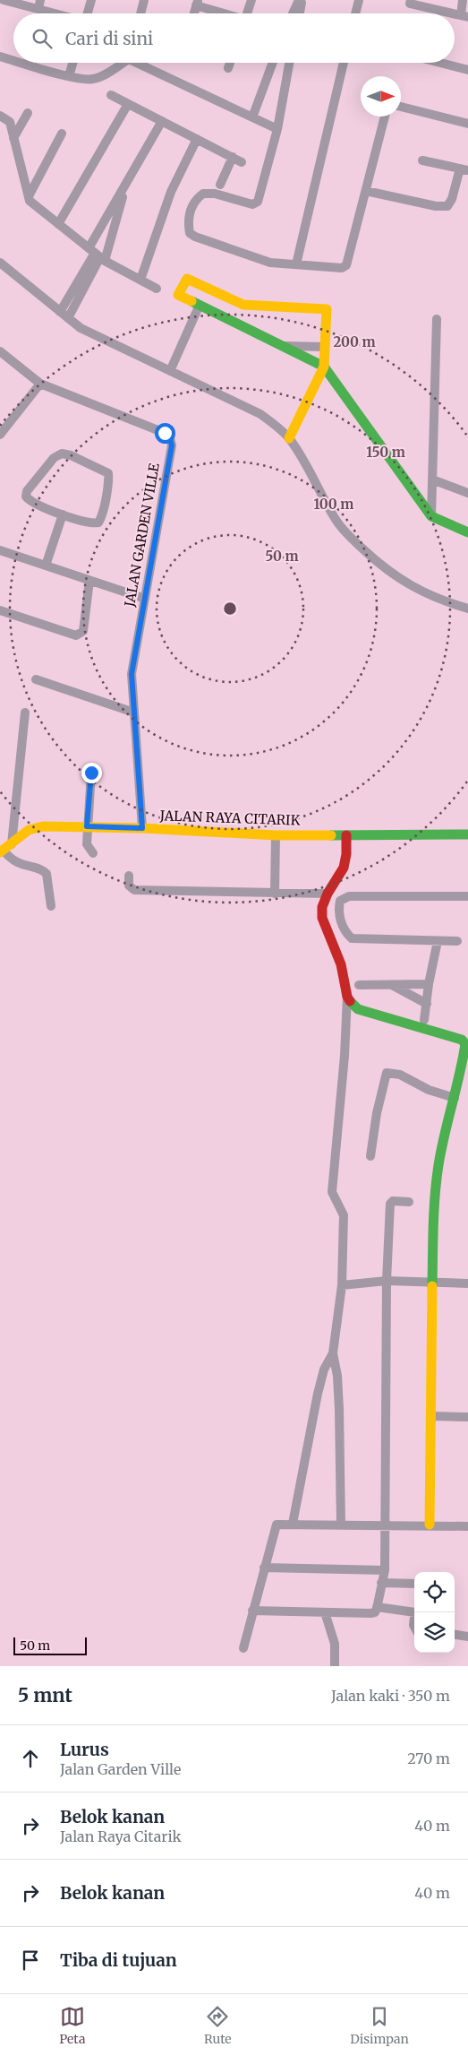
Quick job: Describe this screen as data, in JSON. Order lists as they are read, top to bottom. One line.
{"streets":{"street":["JALAN GARDEN VILLE","JALAN RAYA CITARIK"]},"crossings":[["JALAN GARDEN VILLE","JALAN RAYA CITARIK"]],"scale_bar":"50 m","north":"right","page":{"search":"Cari di sini","scale":"50 m","heading":["5 mnt","Jalan kaki · 350 m"],"list":[["Lurus","Jalan Garden Ville","270 m"],["Belok kanan","Jalan Raya Citarik","40 m"],["Belok kanan","40 m"],"Tiba di tujuan"],"nav":["Peta","Rute","Disimpan"]},"rings":["200 m","150 m","100 m","50 m"]}
